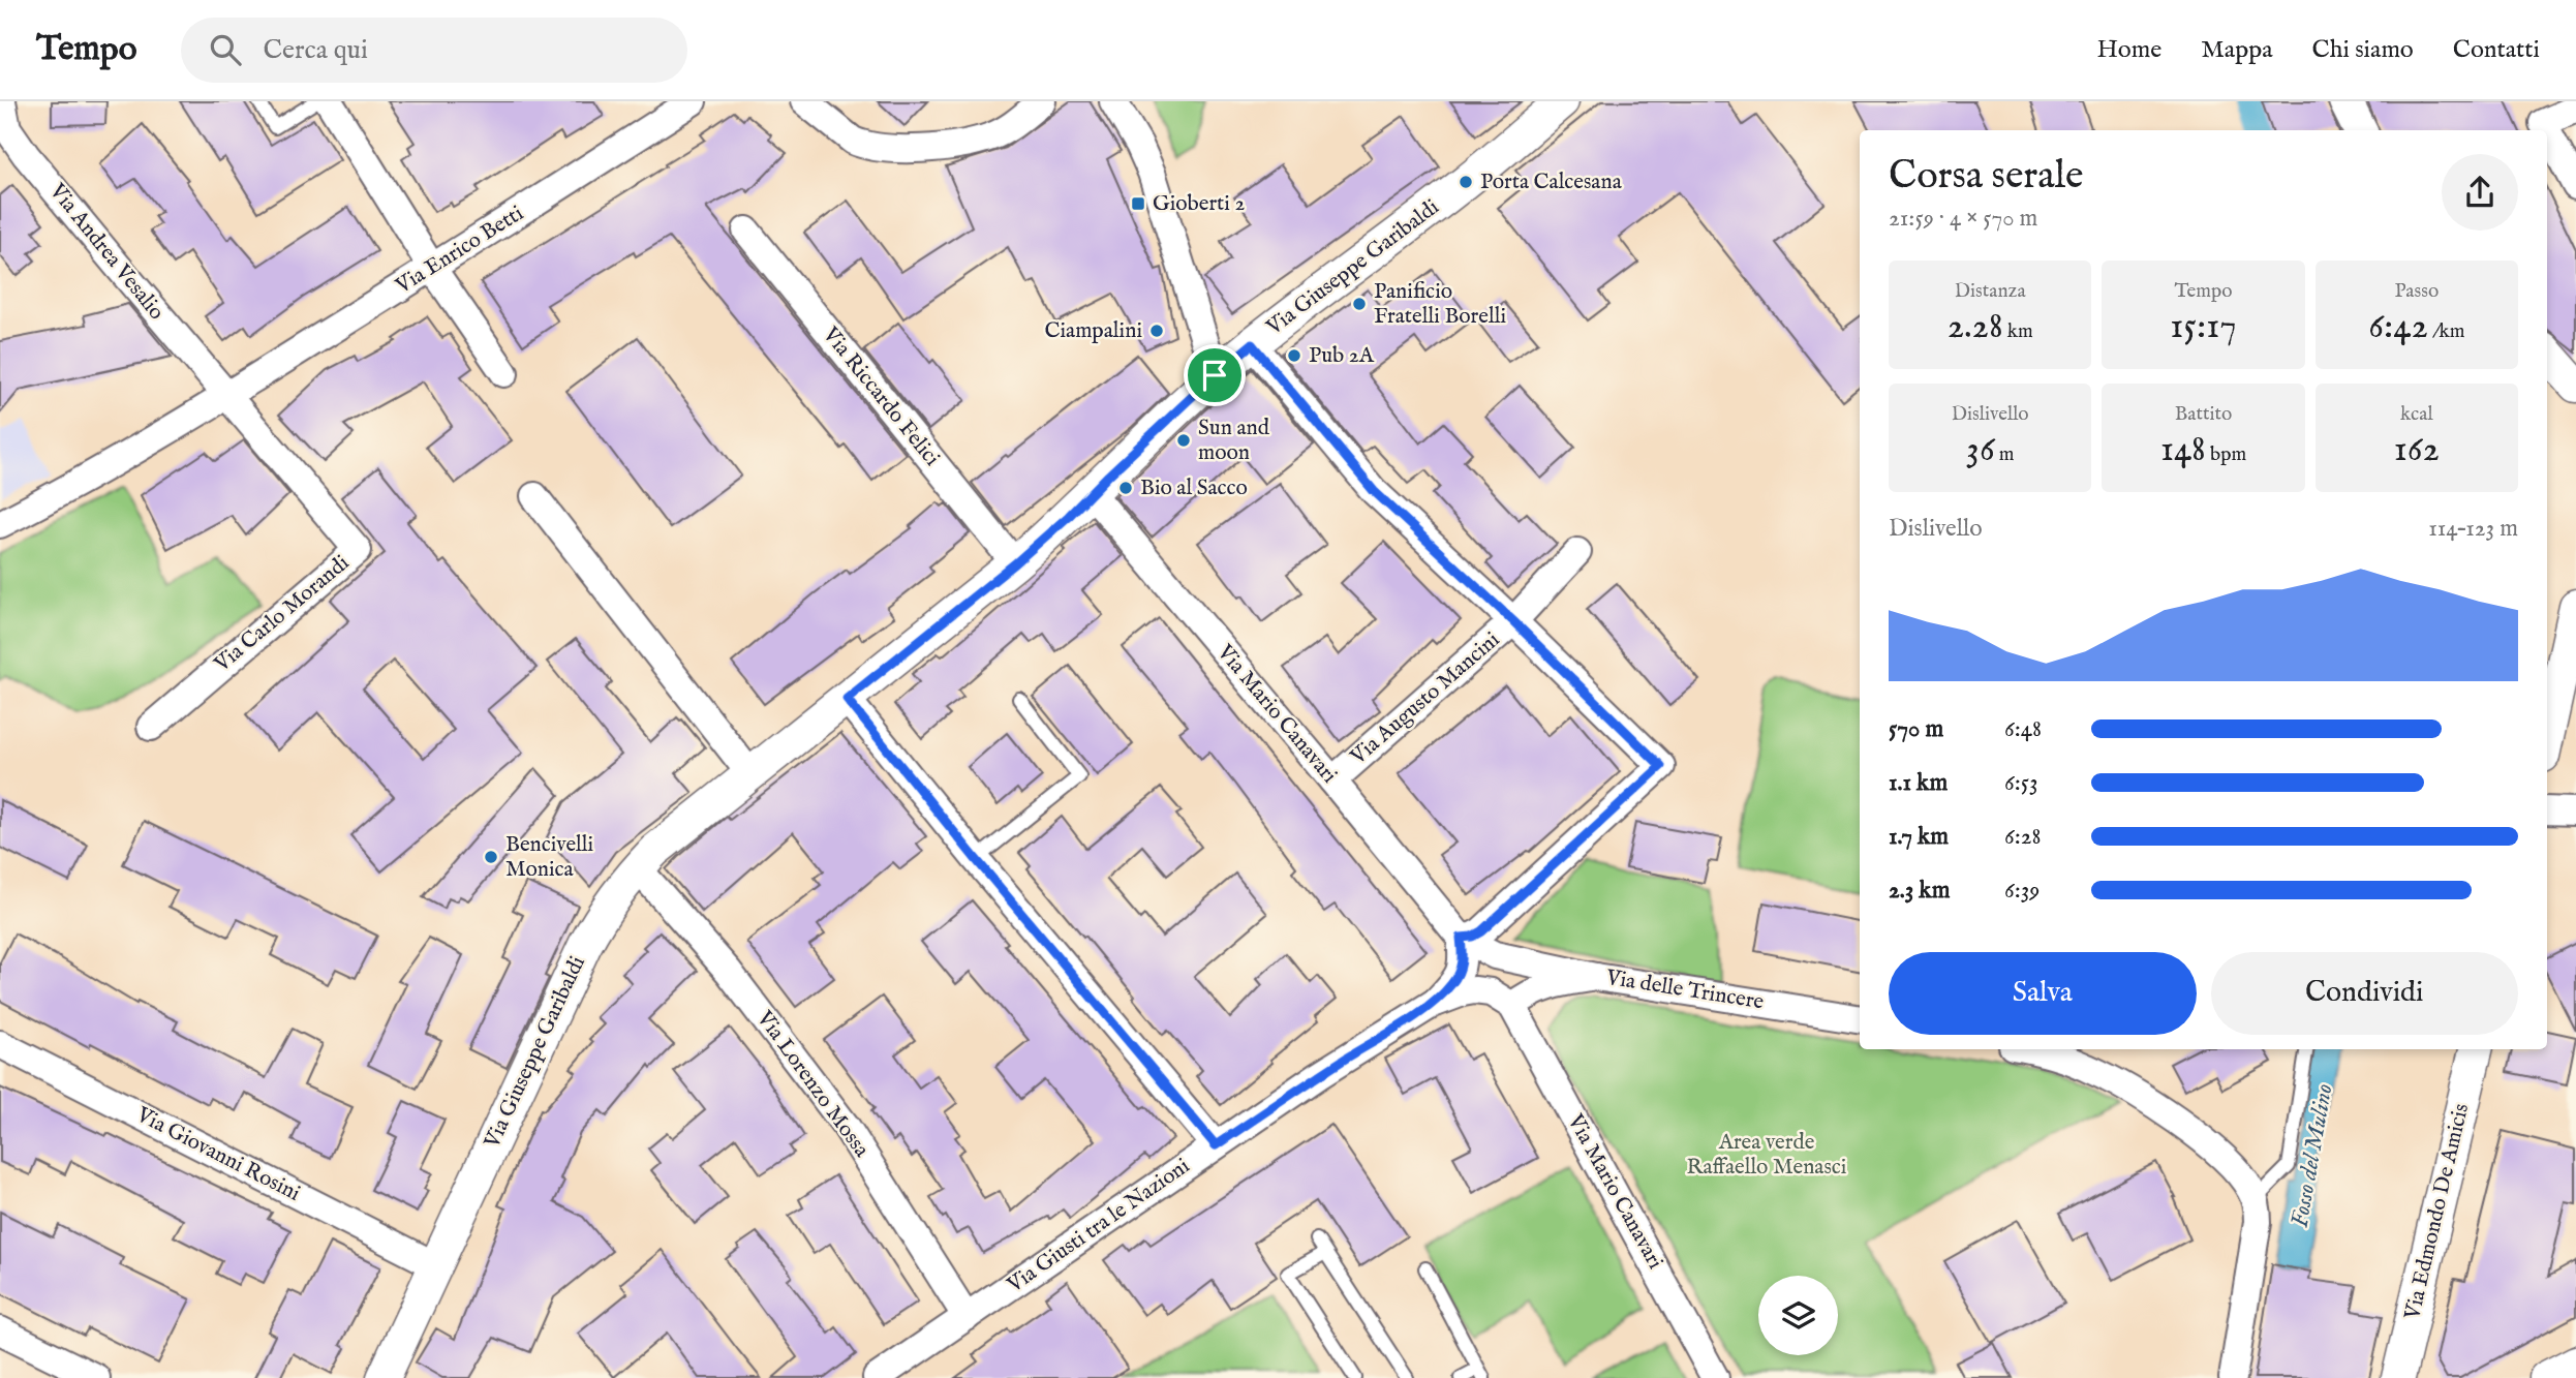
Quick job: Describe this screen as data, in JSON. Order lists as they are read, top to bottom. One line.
{"streets":{"street":["Via Enrico Betti","Via Andrea Vesalio","Via Giuseppe Garibaldi","Via Riccardo Felici","Via Carlo Morandi","Via Augusto Mancini","Via Mario Canavari","Via delle Trincere","Via Lorenzo Mossa","Via Giovanni Rosini","Via Edmondo De Amicis","Via Giusti tra le Nazioni"]},"crossings":[["Via Enrico Betti","Via Andrea Vesalio"],["Via Enrico Betti","Via Carlo Morandi"],["Via Andrea Vesalio","Via Carlo Morandi"],["Via Giuseppe Garibaldi","Via Riccardo Felici"],["Via Giuseppe Garibaldi","Via Mario Canavari"],["Via Giuseppe Garibaldi","Via Lorenzo Mossa"],["Via Giuseppe Garibaldi","Via Giovanni Rosini"],["Via Augusto Mancini","Via Mario Canavari"],["Via Mario Canavari","Via delle Trincere"],["Via Mario Canavari","Via Giusti tra le Nazioni"],["Via delle Trincere","Via Giusti tra le Nazioni"],["Via Lorenzo Mossa","Via Giusti tra le Nazioni"]],"water":["Fosso del Mulino"],"parks":["Area verde Raffaello Menasci"],"places":{"other":["Porta Calcesana","Panificio Fratelli Borelli","Ciampalini","Pub 2A","Sun and moon","Bio al Sacco","Bencivelli Monica"],"transit":["Gioberti 2"]},"page":{"header":"Tempo","search":"Cerca qui","nav":["Home","Mappa","Chi siamo","Contatti"],"heading":["Corsa serale","21:59 · 4 × 570 m"],"stats":[["Distanza","2.28 km"],["Tempo","15:17"],["Passo","6:42 /km"],["Dislivello","36 m"],["Battito","148 bpm"],["kcal","162"]],"chart":["Dislivello","114–123 m"],"list":[{"name":"570 m","note":"6:48"},{"name":"1.1 km","note":"6:53"},{"name":"1.7 km","note":"6:28"},{"name":"2.3 km","note":"6:39"}],"buttons":["Salva","Condividi"]}}
